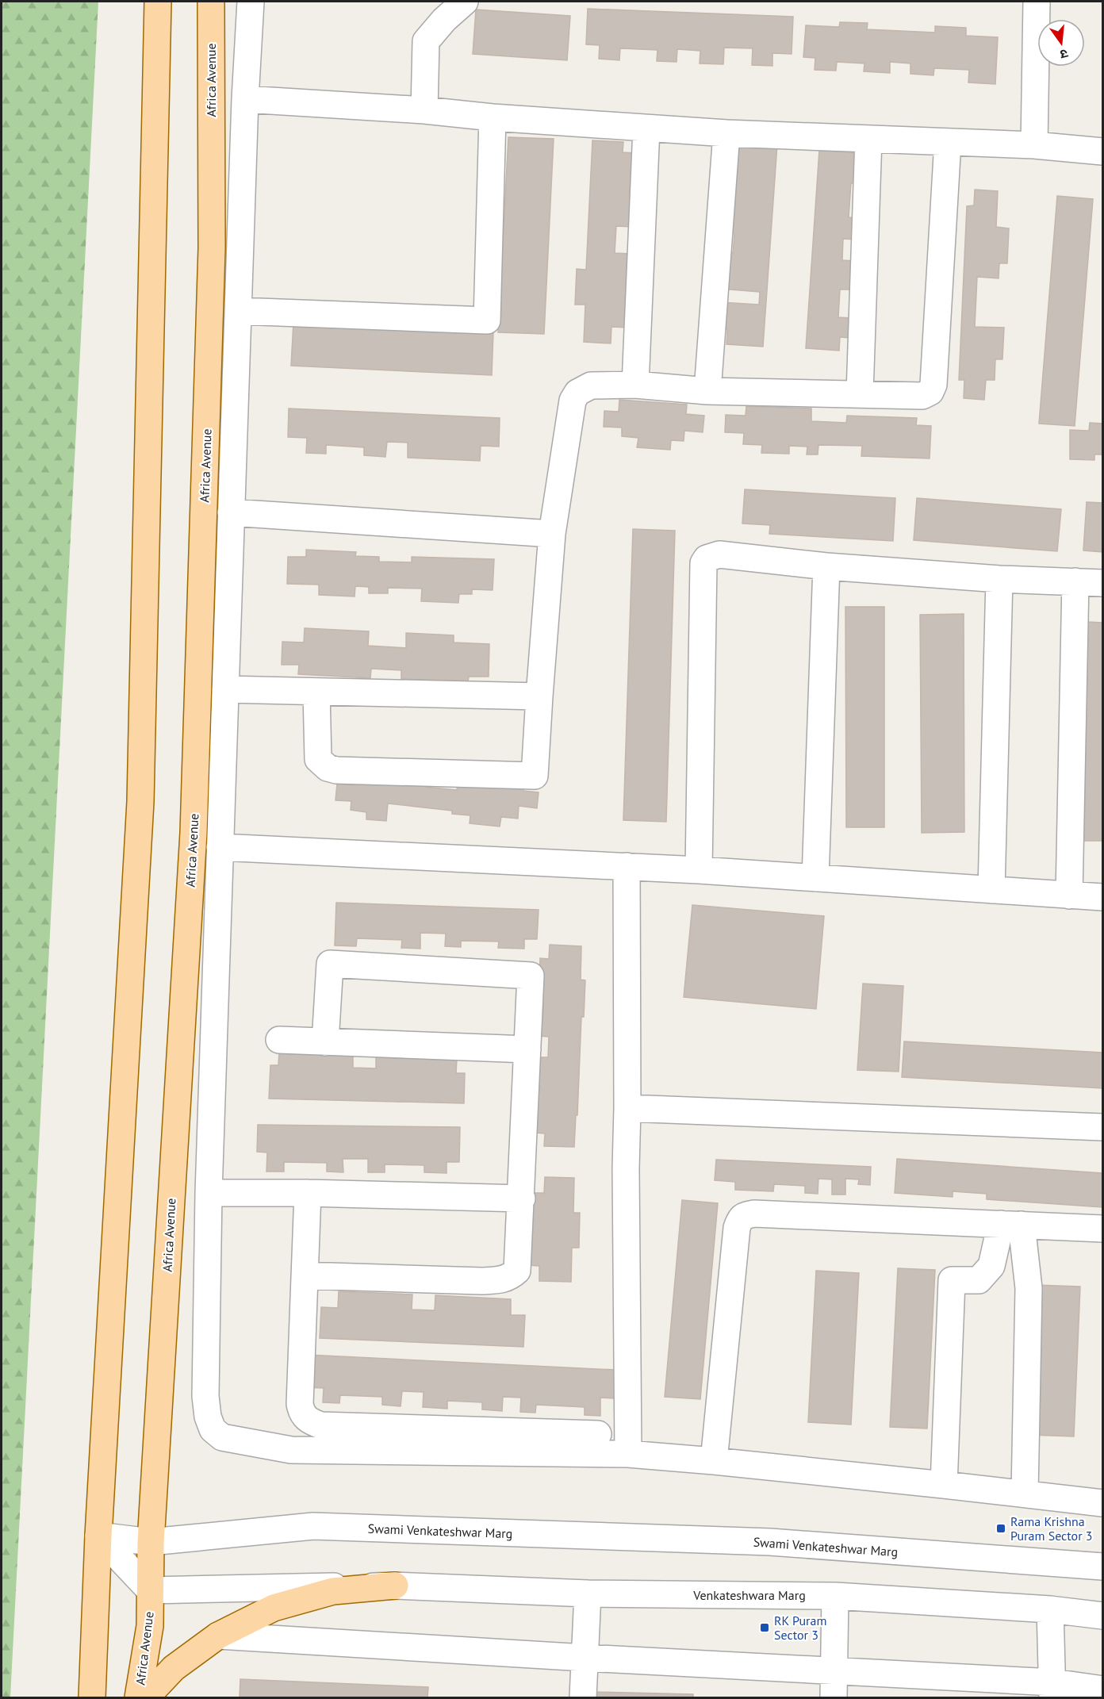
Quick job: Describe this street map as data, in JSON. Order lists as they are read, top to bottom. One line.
{"streets":{"main road":["Africa Avenue"],"street":["Swami Venkateshwar Marg","Venkateshwara Marg"]},"crossings":[["Africa Avenue","Swami Venkateshwar Marg"]],"places":{"transit":["Rama Krishna Puram Sector 3","RK Puram Sector 3"]},"north":"bottom"}
